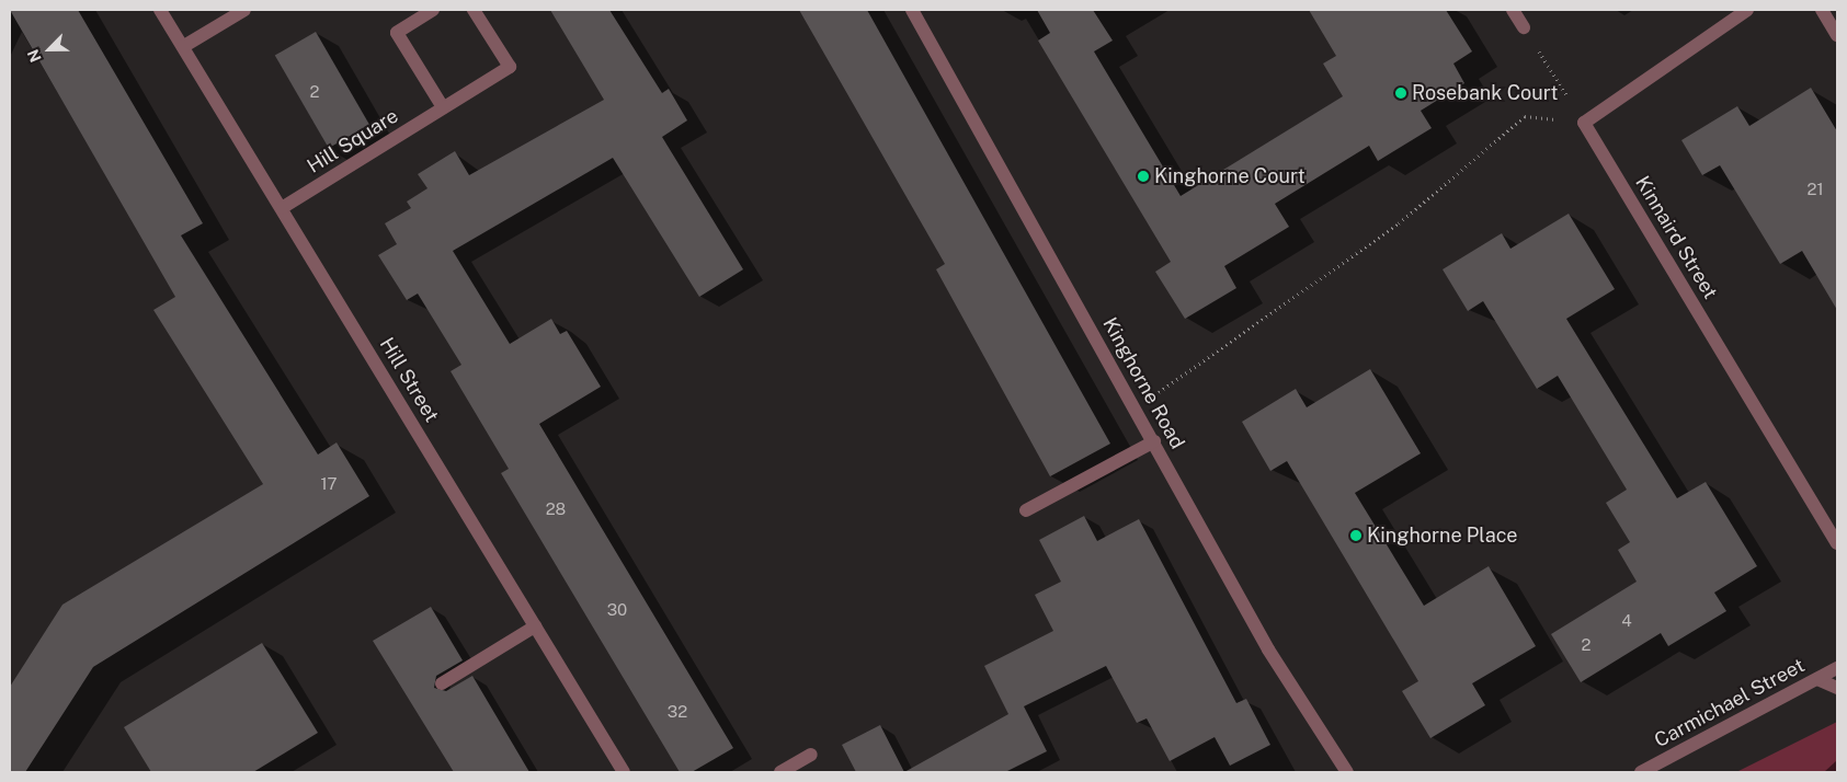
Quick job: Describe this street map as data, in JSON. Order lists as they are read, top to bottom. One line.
{"streets":{"street":["Hill Square","Kinnaird Street","Hill Street","Kinghorne Road","Carmichael Street"]},"crossings":[["Hill Square","Hill Street"]],"places":["Rosebank Court","Kinghorne Court","Kinghorne Place"],"house_numbers":["2","21","17","28","30","4","2","32"],"north":"bottom left"}
